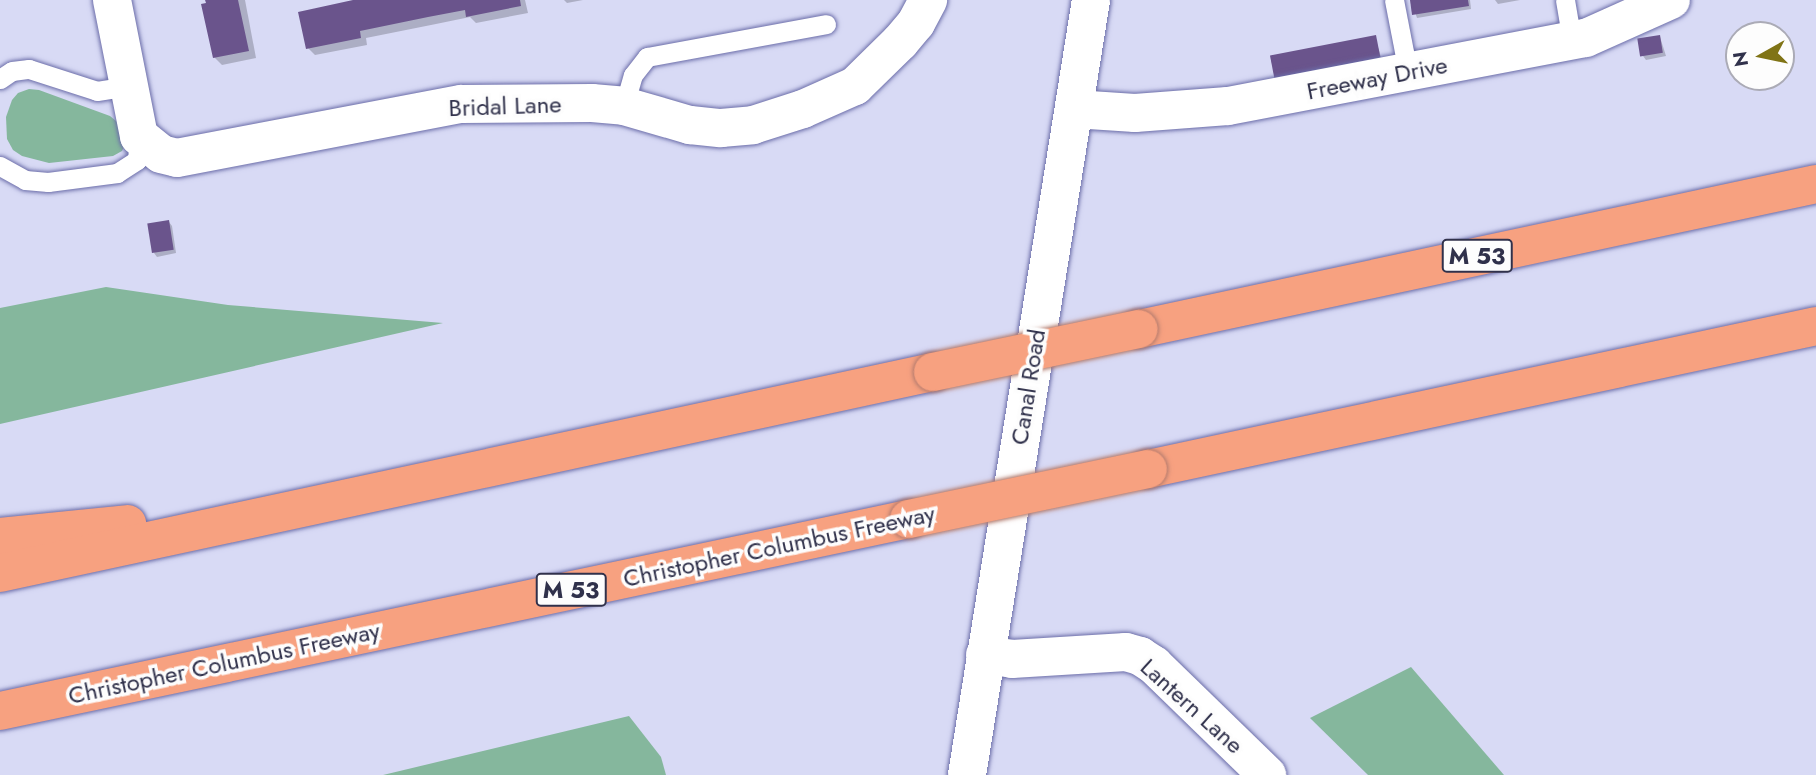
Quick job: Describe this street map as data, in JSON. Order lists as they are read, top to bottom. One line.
{"streets":{"highway":["M 53","Christopher Columbus Freeway"],"street":["Freeway Drive","Bridal Lane","Canal Road","Lantern Lane"]},"crossings":[["Freeway Drive","Canal Road"],["Canal Road","Lantern Lane"]],"north":"left"}
